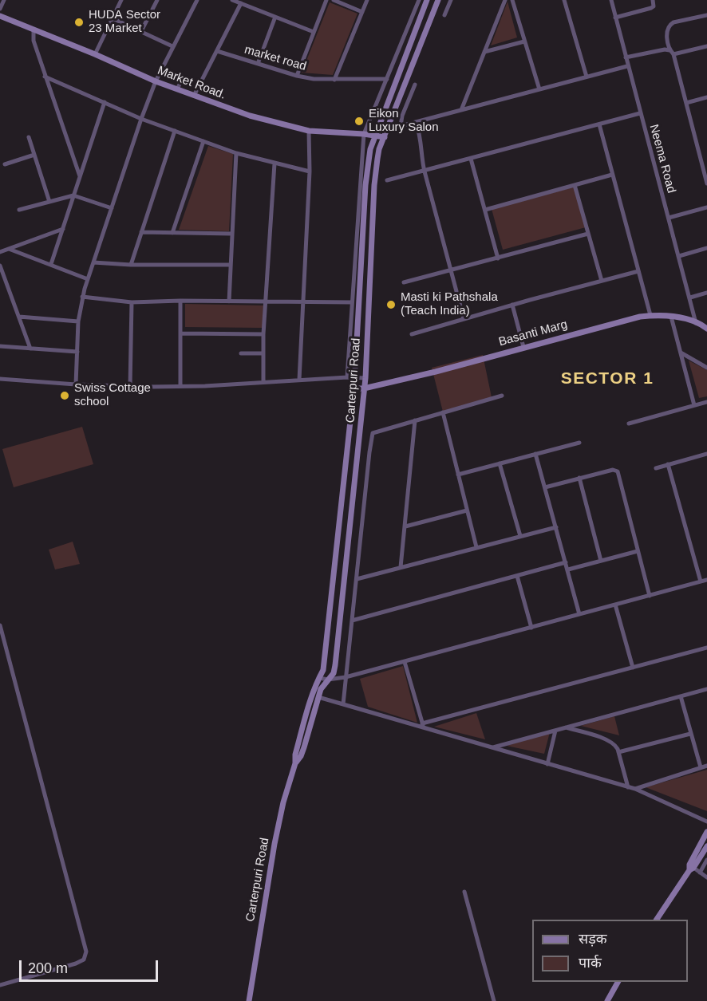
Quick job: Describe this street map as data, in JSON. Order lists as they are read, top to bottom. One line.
{"streets":{"main road":["Market Road.","Basanti Marg","Carterpuri Road"],"street":["market road","Neema Road"]},"crossings":[["Market Road.","Carterpuri Road"],["Neema Road","Basanti Marg"],["Basanti Marg","Carterpuri Road"]],"districts":["SECTOR 1"],"places":["HUDA Sector 23 Market","Eikon Luxury Salon","Masti ki Pathshala (Teach India)","Swiss Cottage school"],"legend":["सड़क","पार्क"],"scale_bar":"200 m"}
